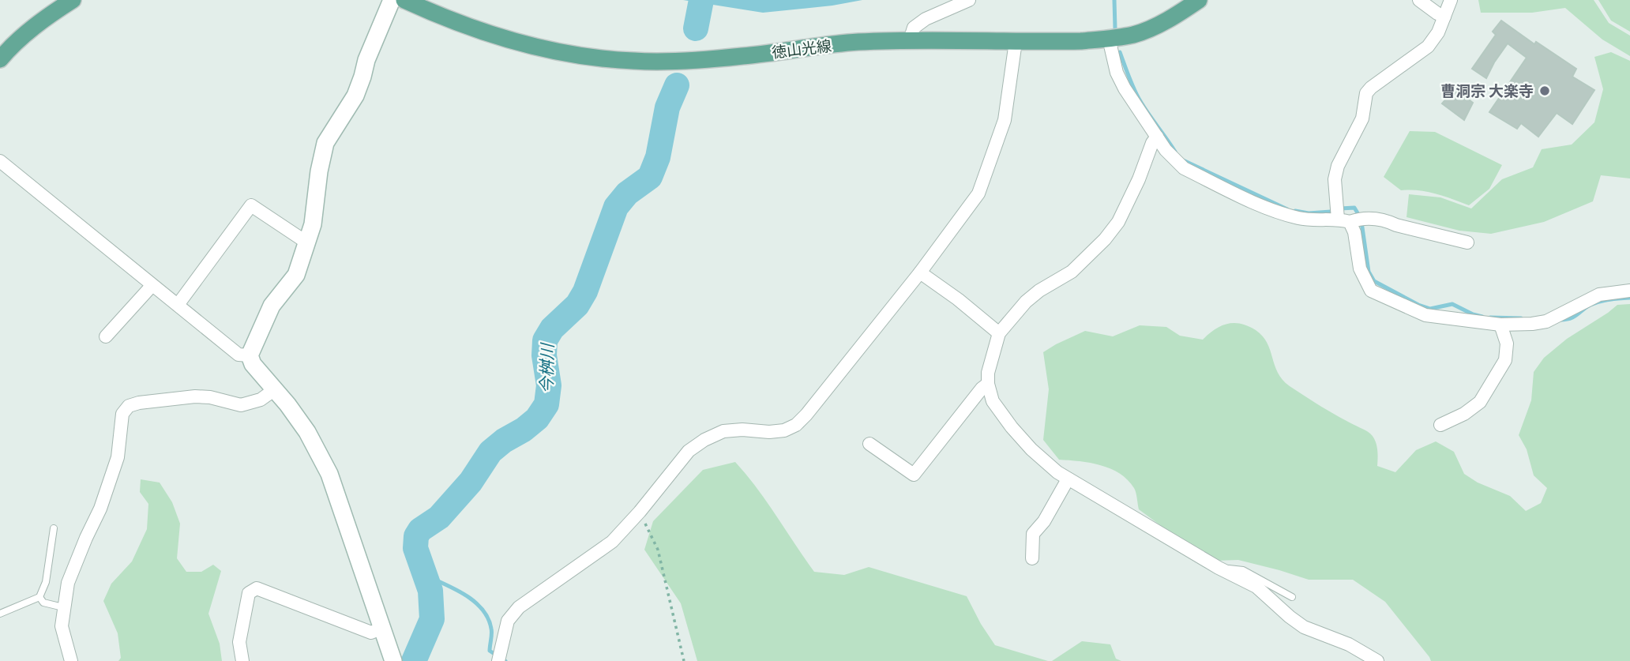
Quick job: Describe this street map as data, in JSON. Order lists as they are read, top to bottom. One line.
{"streets":{"main road":["徳山光線"]},"water":["今桝川"],"places":["曹洞宗 大楽寺"]}
